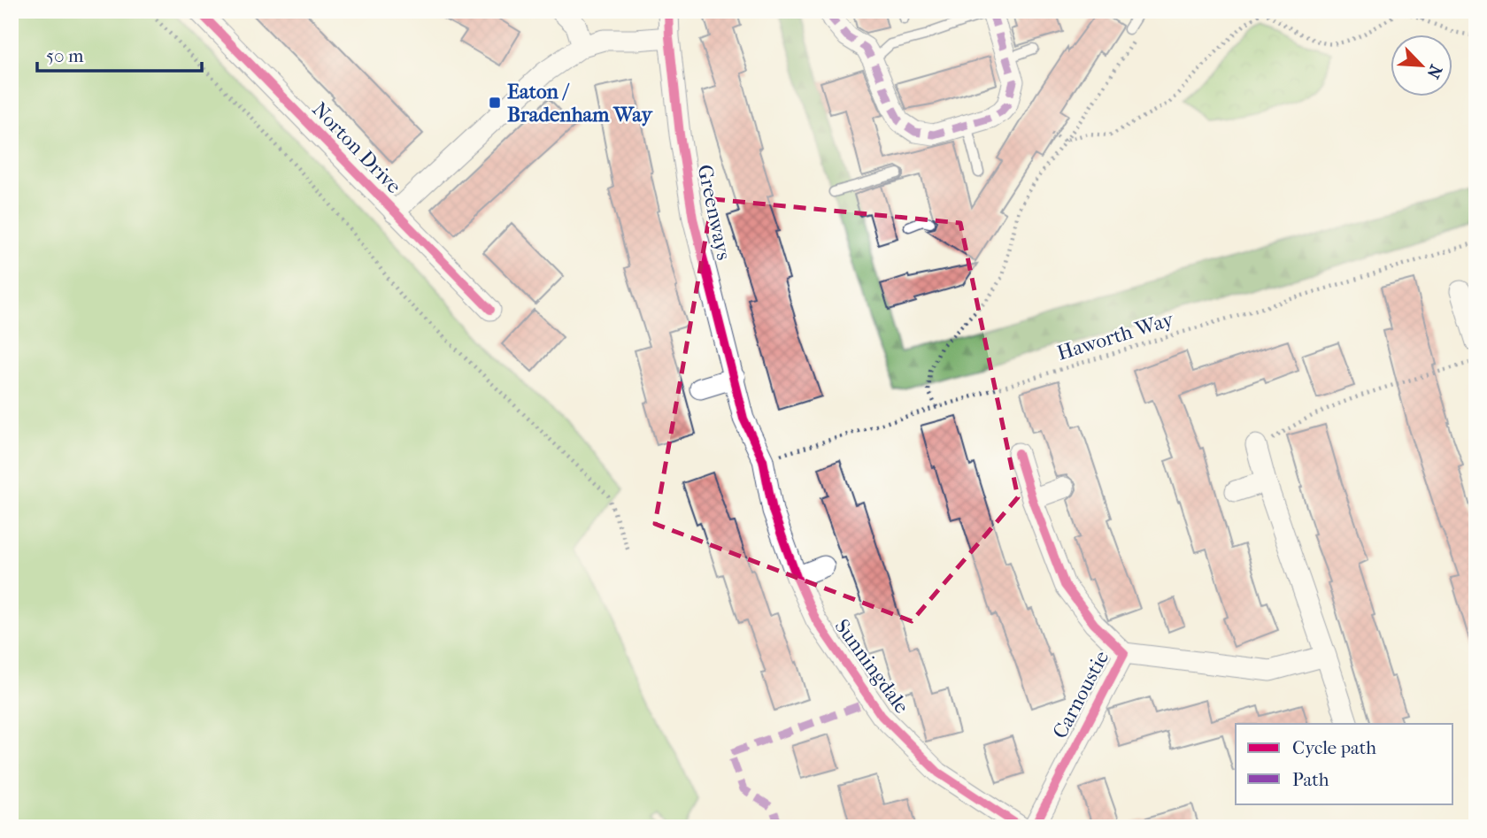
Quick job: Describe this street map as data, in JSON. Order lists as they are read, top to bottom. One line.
{"streets":{"street":["Norton Drive","Greenways","Sunningdale","Carnoustie"],"path":["Haworth Way"]},"crossings":[["Greenways","Haworth Way"],["Greenways","Sunningdale"],["Haworth Way","Sunningdale"]],"places":{"transit":["Eaton / Bradenham Way"]},"legend":["Cycle path","Path"],"scale_bar":"50 m","north":"bottom right"}
